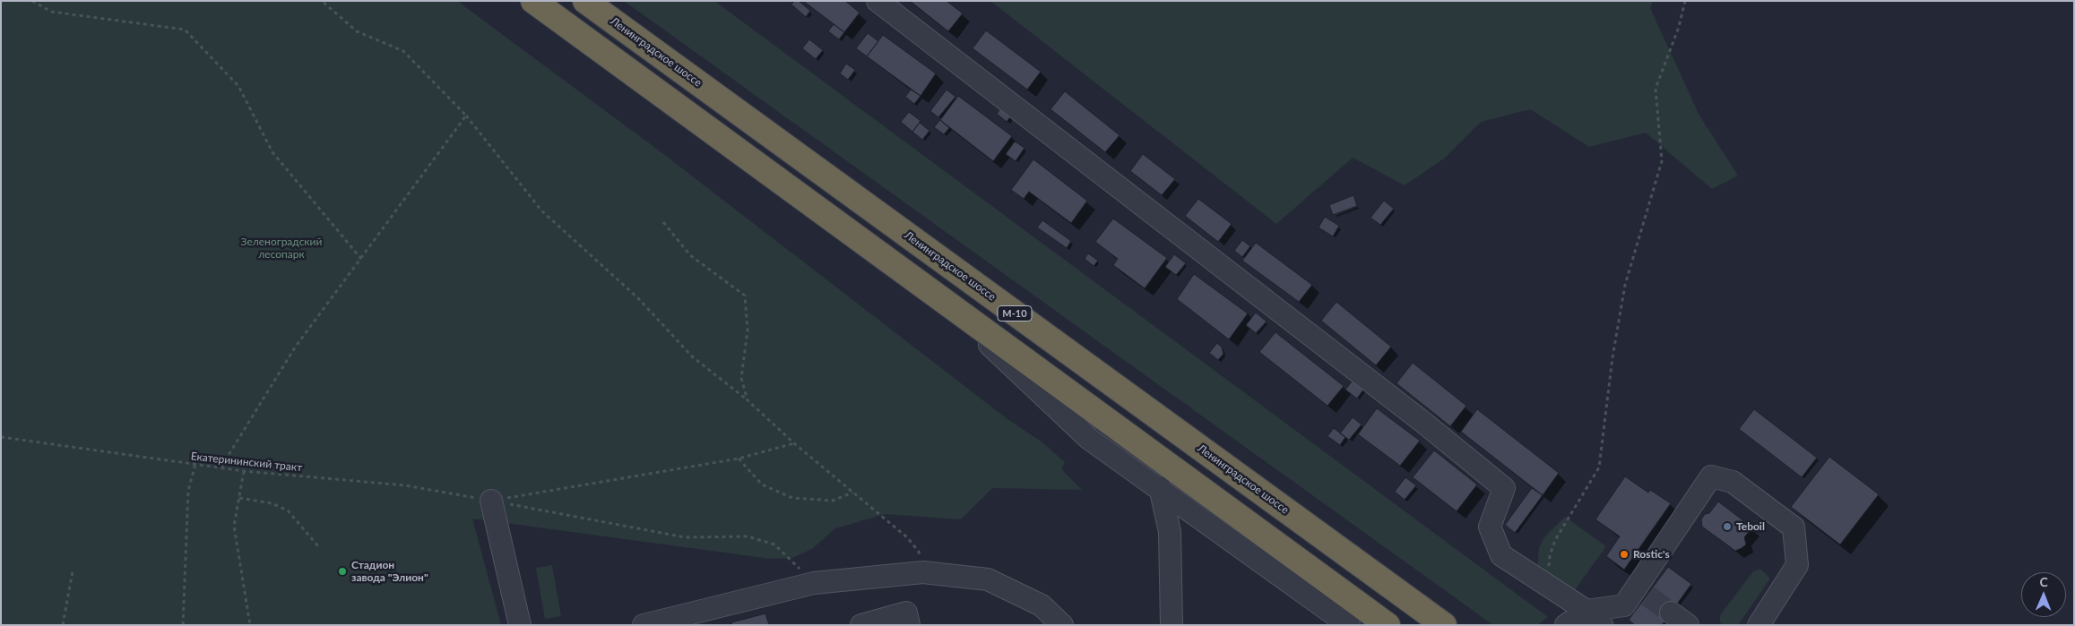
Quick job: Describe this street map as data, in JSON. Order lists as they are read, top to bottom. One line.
{"streets":{"highway":["Ленинградское шоссе","М-10"],"path":["Екатерининский тракт"]},"parks":["Зеленоградский лесопарк"],"places":["Teboil","Rostic's","Стадион завода \"Элион\""],"north":"top"}
